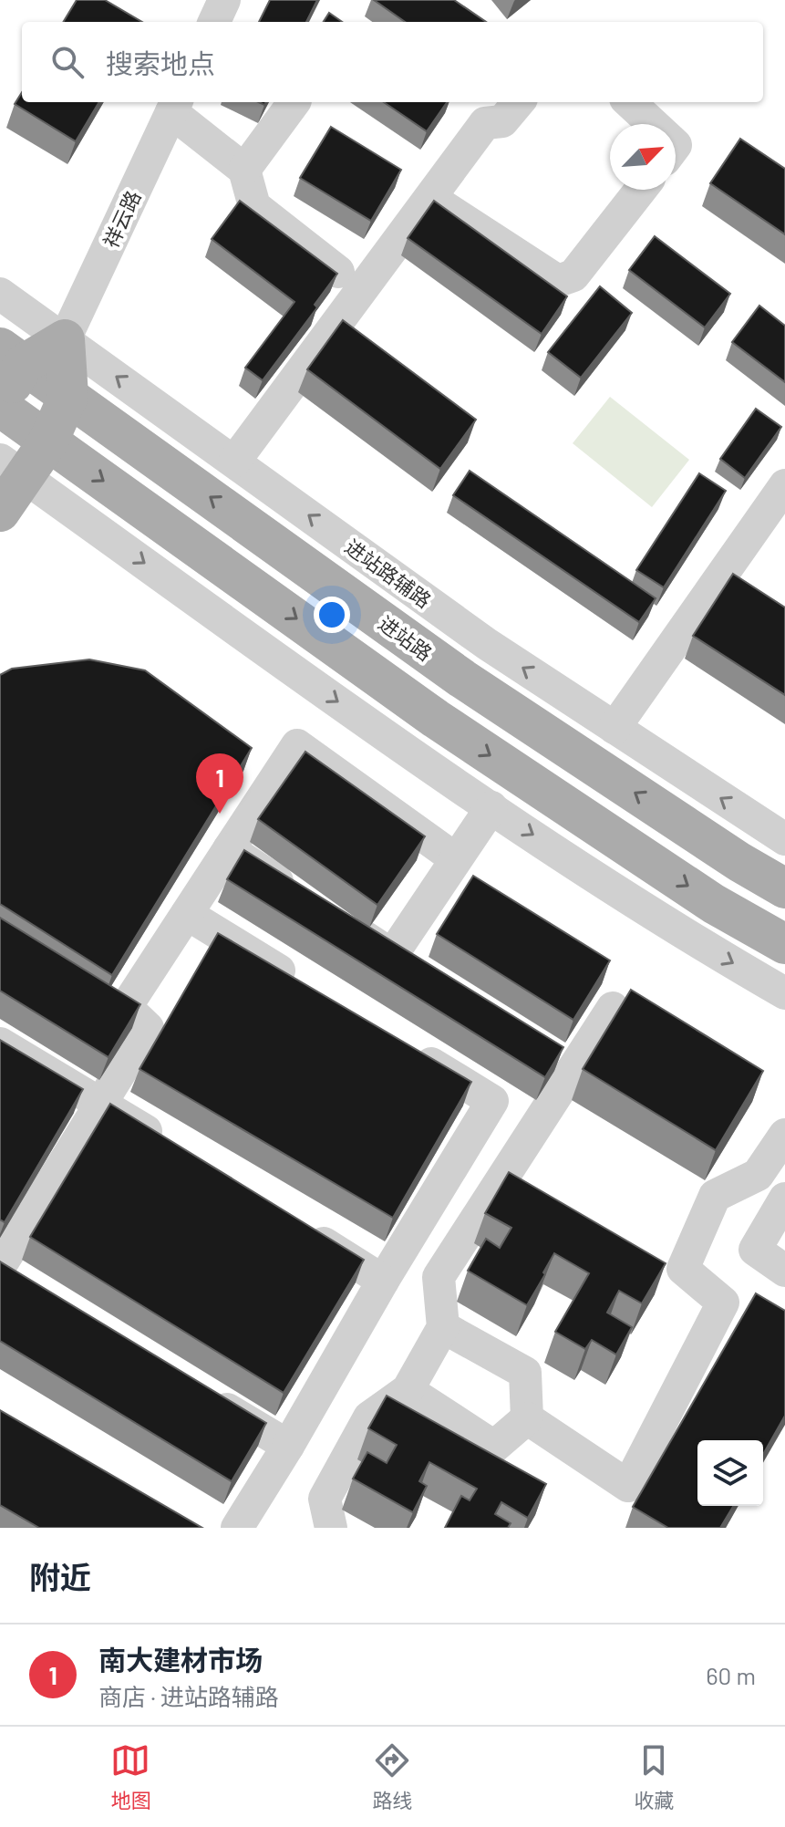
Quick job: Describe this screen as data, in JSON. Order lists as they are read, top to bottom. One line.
{"streets":{"main road":["祥云路","进站路"],"street":["进站路辅路"]},"crossings":[["祥云路","进站路辅路"],["祥云路","进站路"]],"north":"top right","page":{"search":"搜索地点","pins":"1","heading":"附近","list":[{"mark":"1","name":"南大建材市场","note":"商店 · 进站路辅路","value":"60 m"}],"nav":["地图","路线","收藏"]}}
